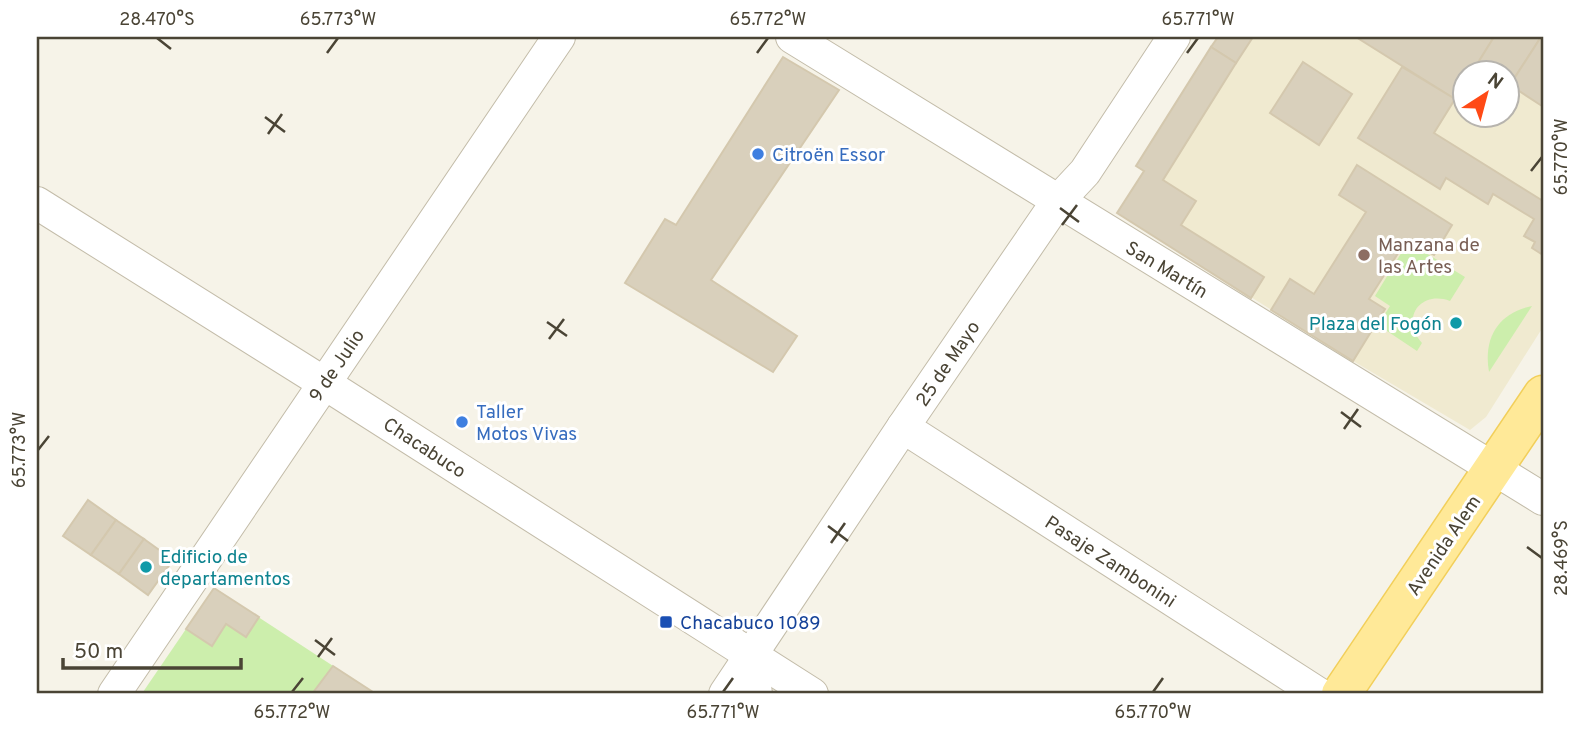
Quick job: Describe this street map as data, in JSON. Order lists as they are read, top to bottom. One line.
{"streets":{"main road":["Avenida Alem"],"street":["San Martín","25 de Mayo","9 de Julio","Chacabuco","Pasaje Zambonini"]},"crossings":[["San Martín","25 de Mayo"],["San Martín","Avenida Alem"],["25 de Mayo","Chacabuco"],["25 de Mayo","Pasaje Zambonini"],["9 de Julio","Chacabuco"]],"places":{"other":["Citroën Essor","Manzana de las Artes","Plaza del Fogón","Taller Motos Vivas","Edificio de departamentos"],"transit":["Chacabuco 1089"]},"scale_bar":"50 m","north":"top right","coordinates":["28.470°S","65.773°W","65.772°W","65.771°W","65.770°W","28.469°S"]}
